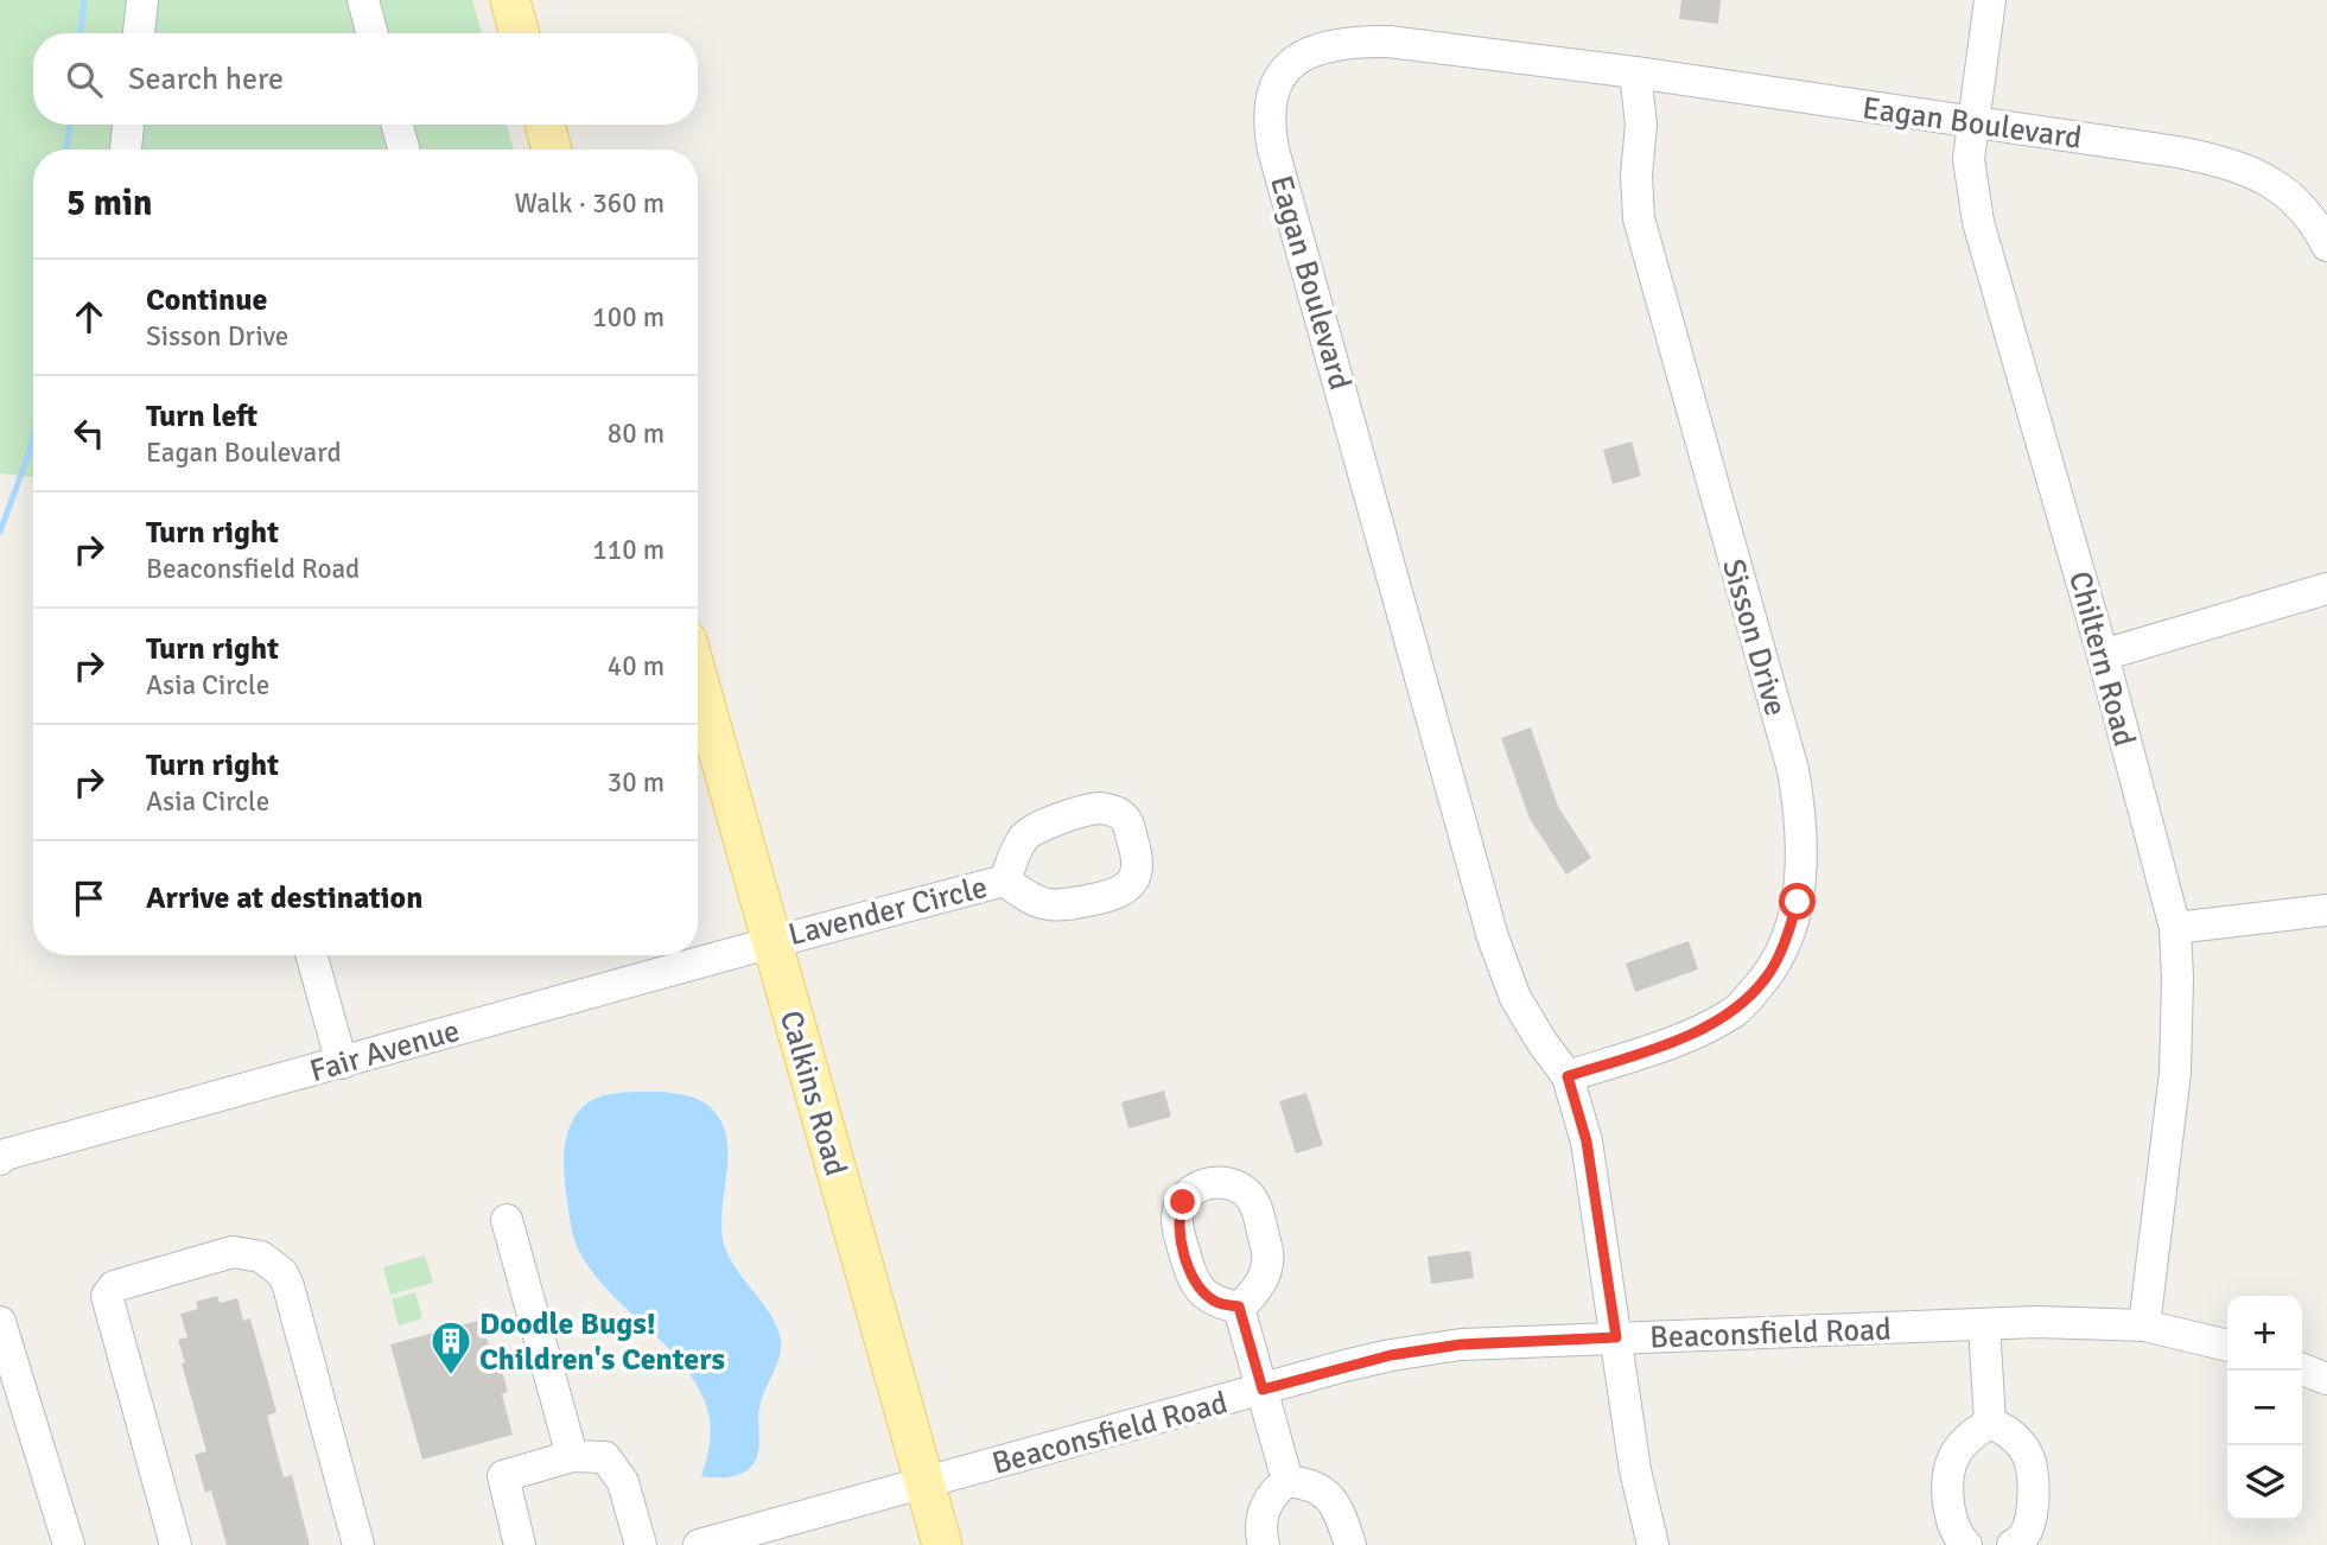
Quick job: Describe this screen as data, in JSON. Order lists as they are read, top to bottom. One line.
{"streets":{"main road":["Calkins Road"],"street":["Eagan Boulevard","Sisson Drive","Chiltern Road","Lavender Circle","Fair Avenue","Beaconsfield Road"]},"crossings":[["Eagan Boulevard","Sisson Drive"],["Eagan Boulevard","Chiltern Road"],["Eagan Boulevard","Beaconsfield Road"],["Chiltern Road","Beaconsfield Road"],["Lavender Circle","Fair Avenue"],["Lavender Circle","Calkins Road"],["Fair Avenue","Calkins Road"],["Calkins Road","Beaconsfield Road"]],"places":{"building":["Doodle Bugs! Children's Centers"]},"page":{"search":"Search here","heading":["5 min","Walk · 360 m"],"list":[["Continue","Sisson Drive","100 m"],["Turn left","Eagan Boulevard","80 m"],["Turn right","Beaconsfield Road","110 m"],["Turn right","Asia Circle","40 m"],["Turn right","Asia Circle","30 m"],"Arrive at destination"],"map_buttons":["+","−"]}}
